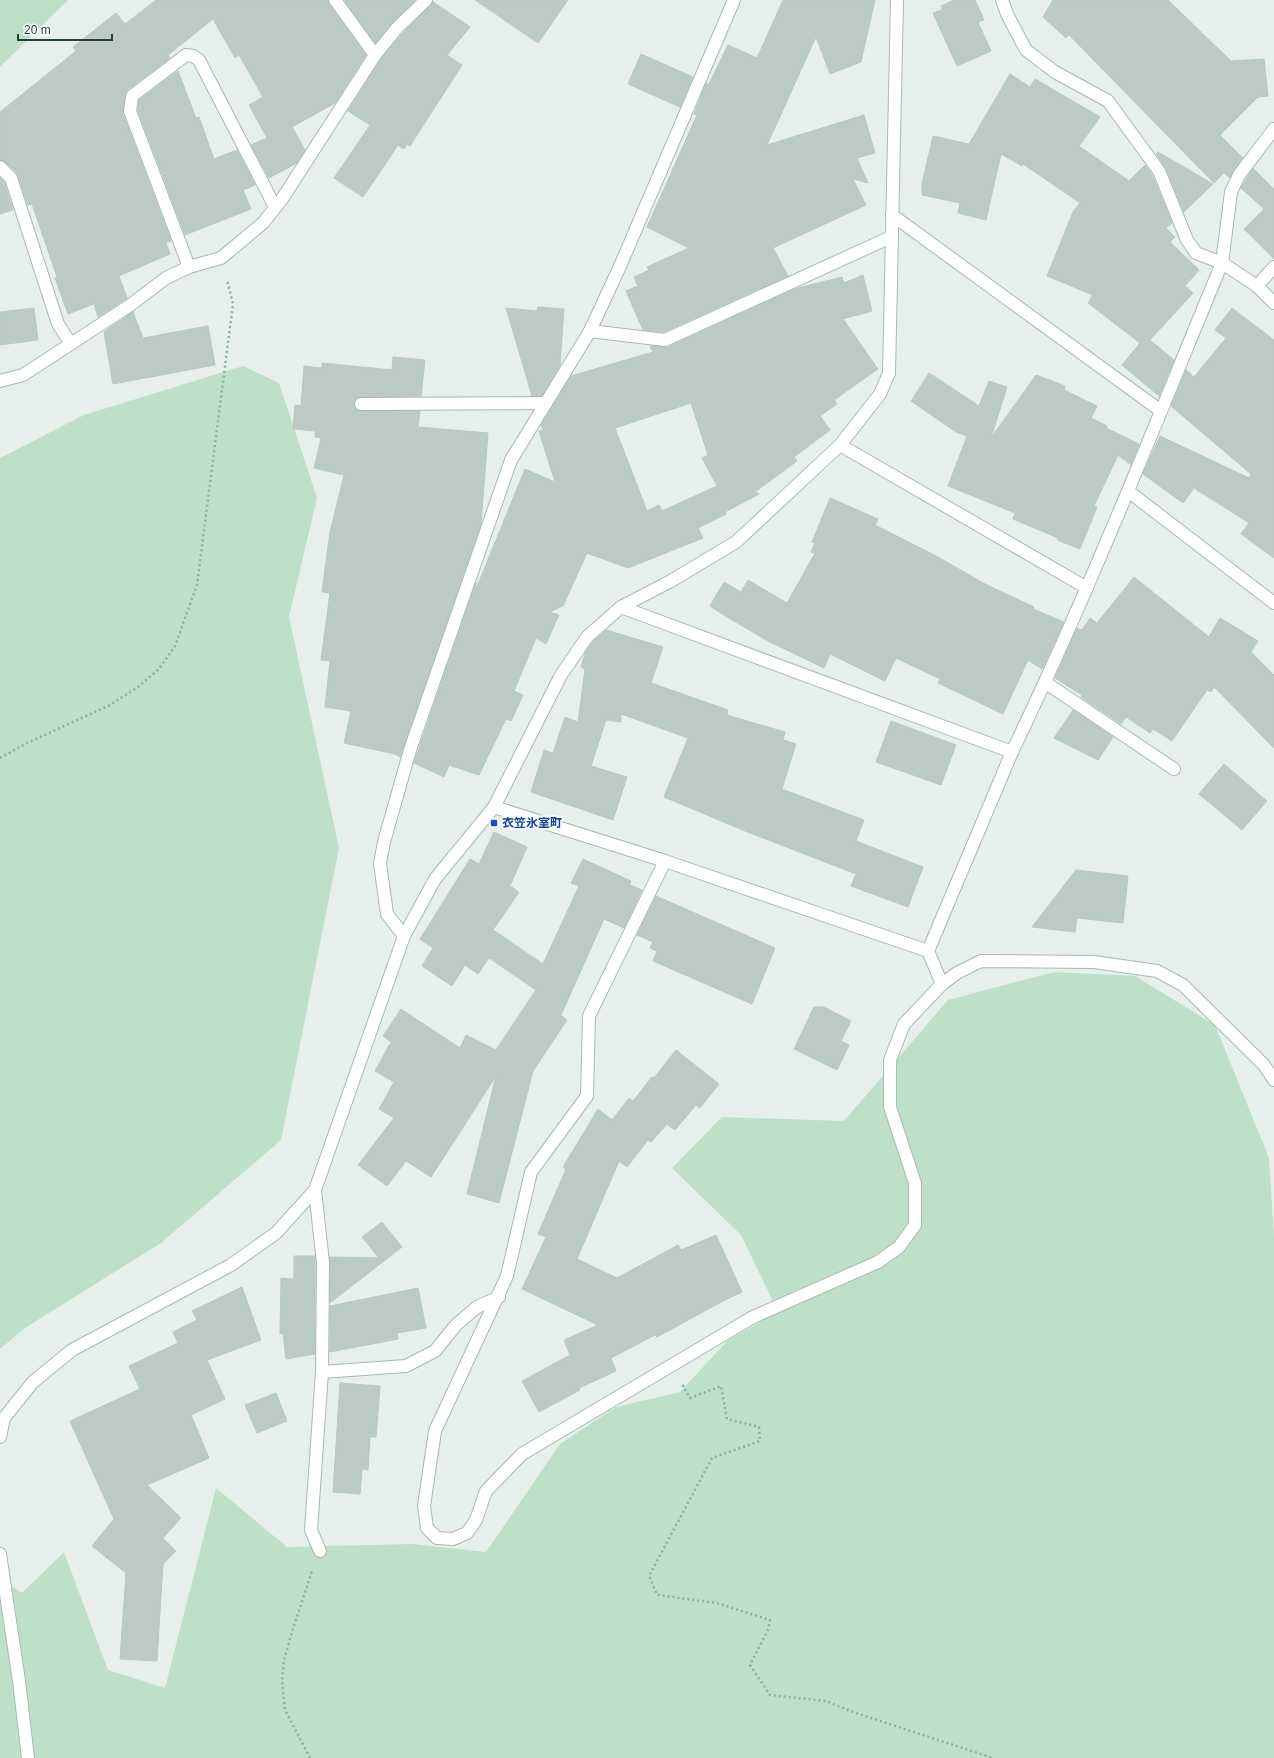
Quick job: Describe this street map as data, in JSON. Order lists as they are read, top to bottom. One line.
{"places":{"transit":["衣笠氷室町"]},"scale_bar":"20 m"}
